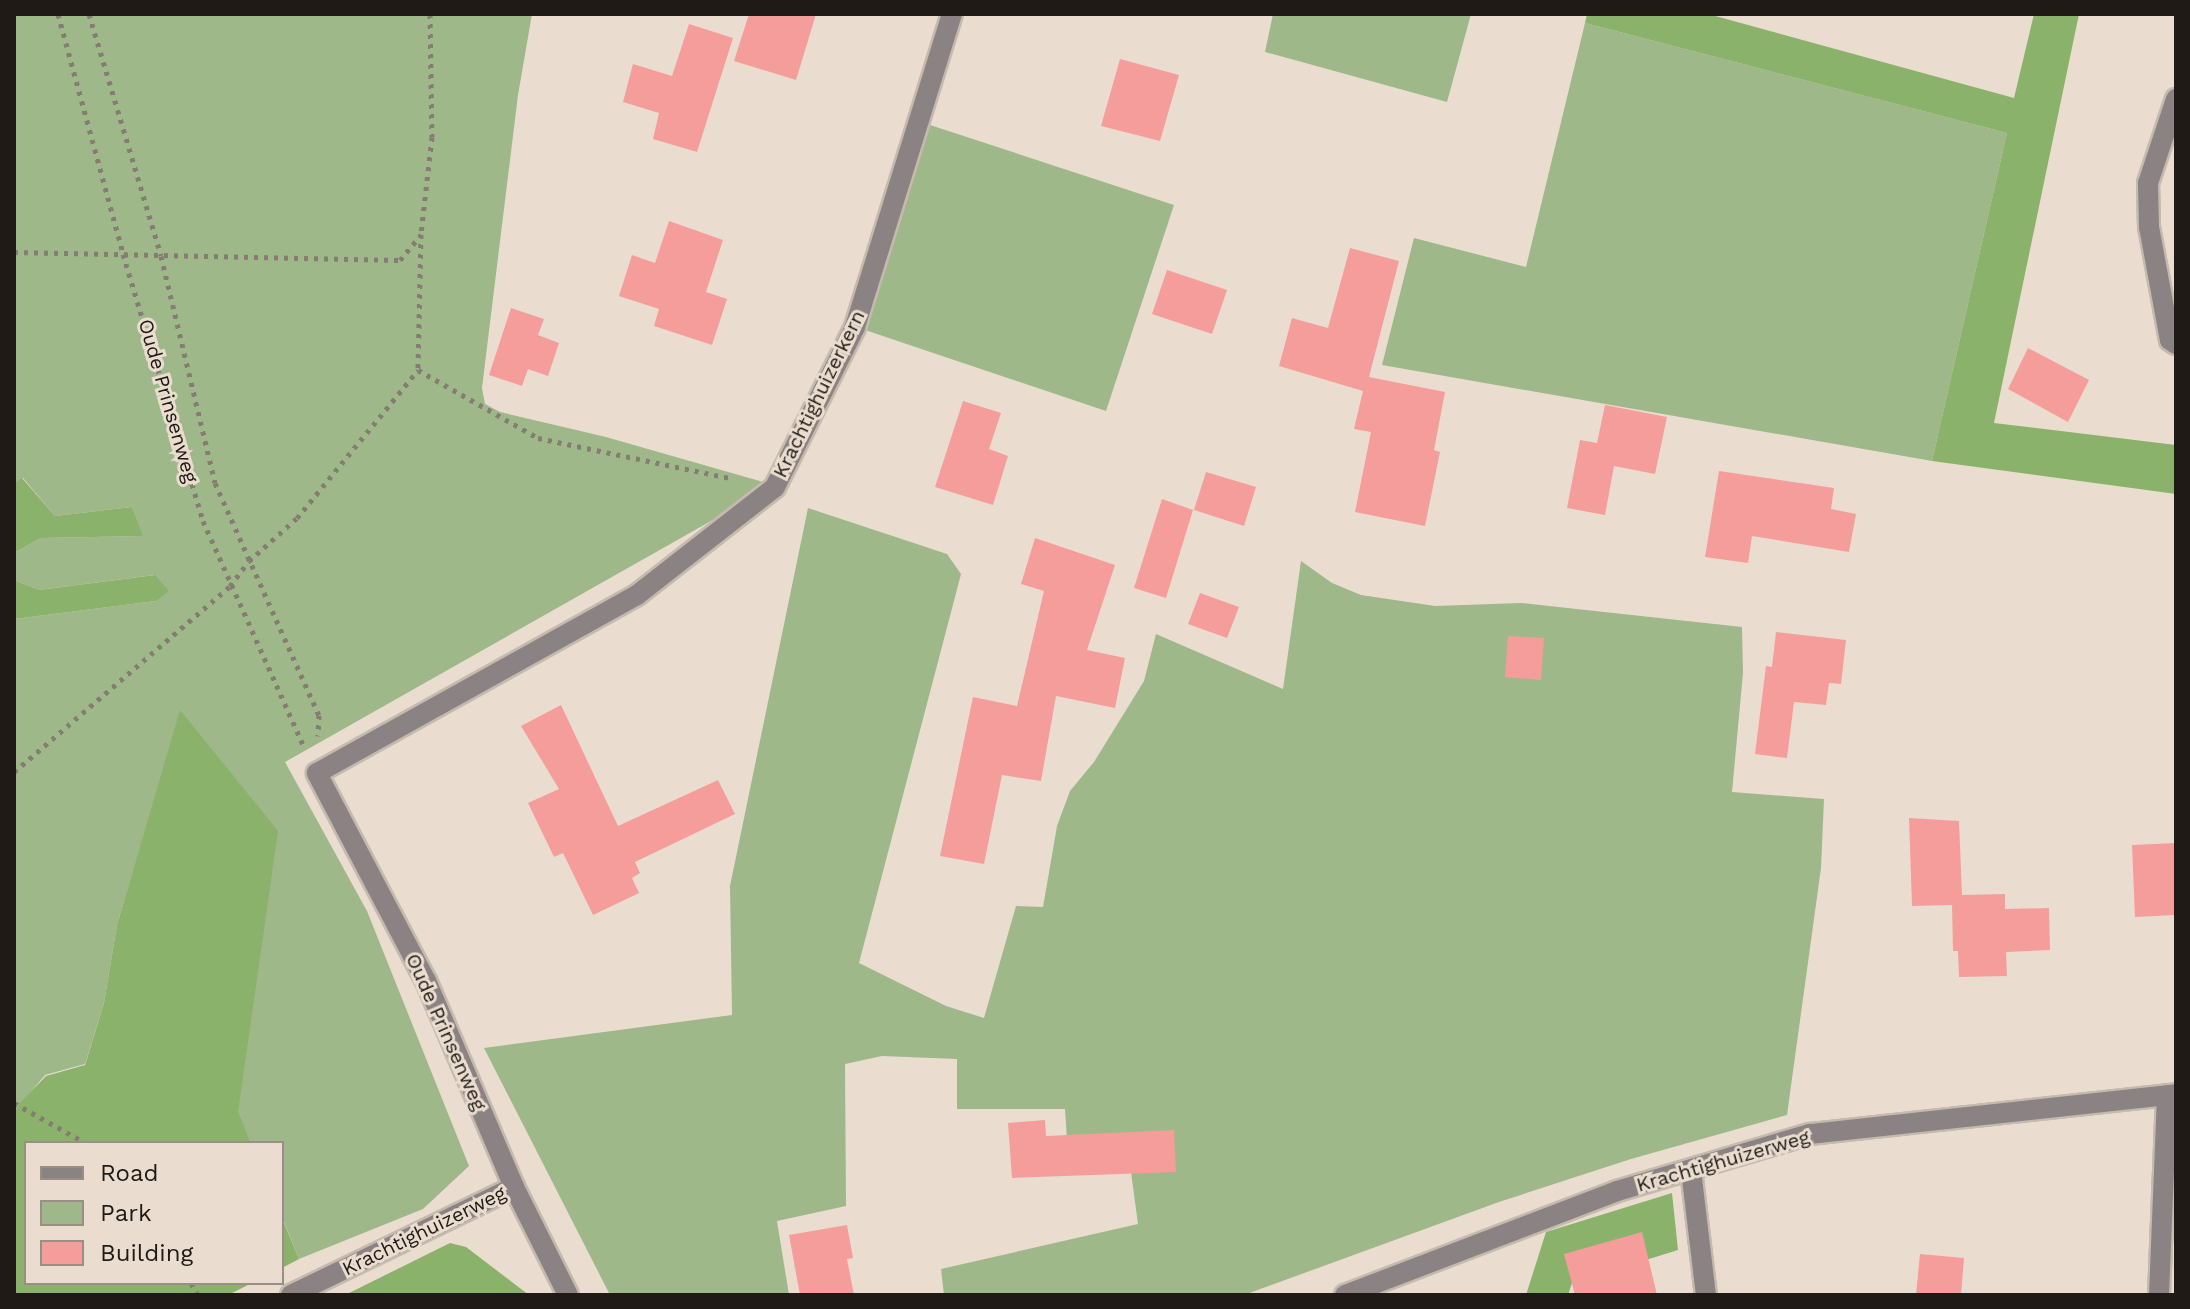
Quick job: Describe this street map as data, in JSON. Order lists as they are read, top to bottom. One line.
{"streets":{"street":["Krachtighuizerkern","Oude Prinsenweg","Krachtighuizerweg"]},"crossings":[["Krachtighuizerkern","Oude Prinsenweg"],["Oude Prinsenweg","Krachtighuizerweg"]],"legend":["Road","Park","Building"]}
